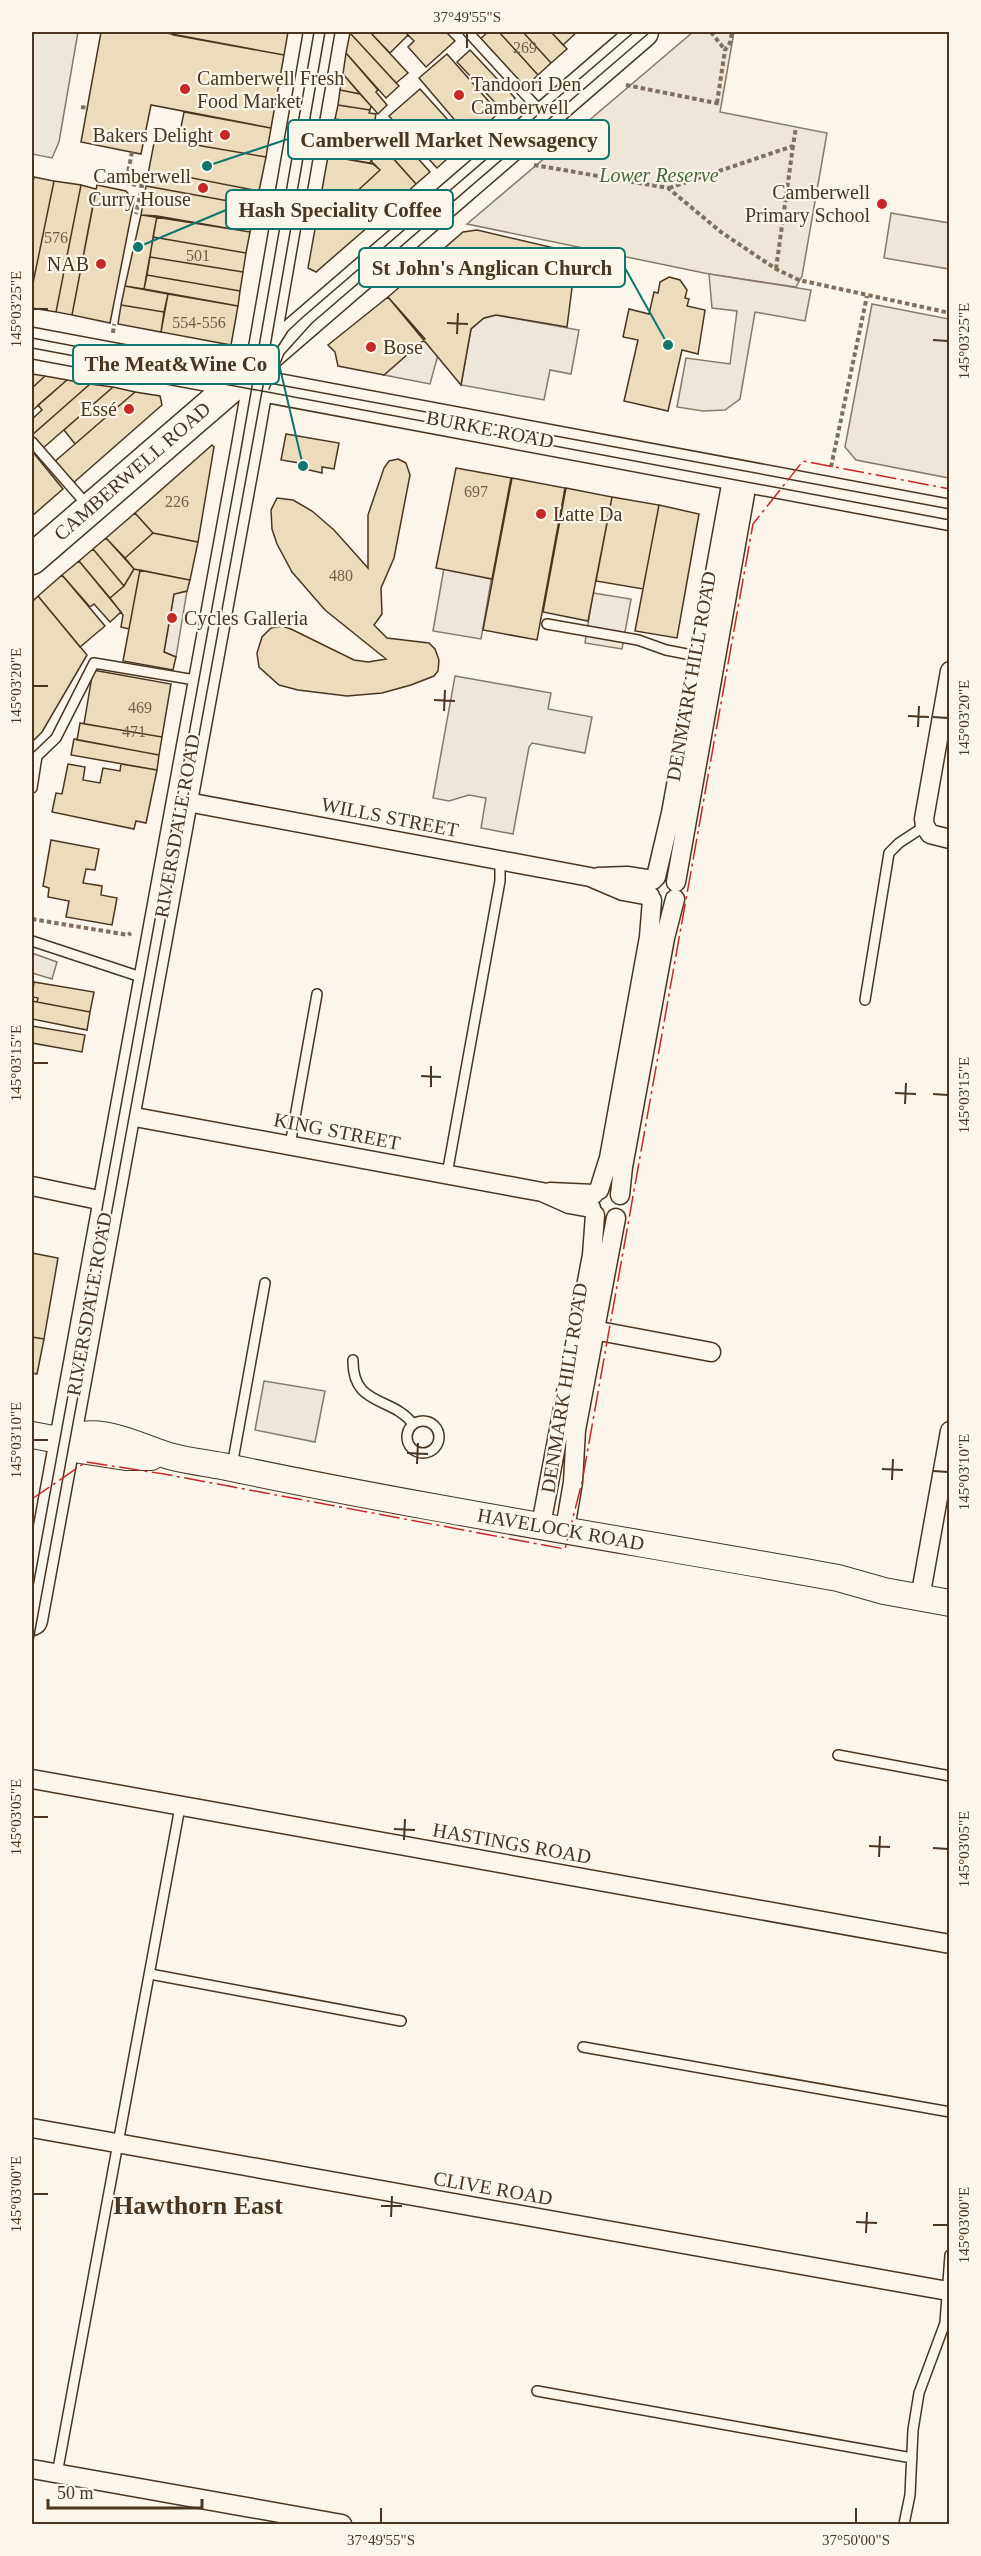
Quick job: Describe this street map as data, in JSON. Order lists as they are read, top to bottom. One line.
{"streets":{"main road":["BURKE ROAD","CAMBERWELL ROAD","RIVERSDALE ROAD"],"street":["DENMARK HILL ROAD","WILLS STREET","KING STREET","HAVELOCK ROAD","HASTINGS ROAD","CLIVE ROAD"]},"crossings":[["BURKE ROAD","CAMBERWELL ROAD"],["BURKE ROAD","DENMARK HILL ROAD"],["BURKE ROAD","RIVERSDALE ROAD"],["CAMBERWELL ROAD","RIVERSDALE ROAD"],["DENMARK HILL ROAD","WILLS STREET"],["DENMARK HILL ROAD","KING STREET"],["DENMARK HILL ROAD","HAVELOCK ROAD"],["WILLS STREET","RIVERSDALE ROAD"],["RIVERSDALE ROAD","KING STREET"],["RIVERSDALE ROAD","HAVELOCK ROAD"]],"districts":["Hawthorn East"],"parks":["Lower Reserve"],"places":["Camberwell Fresh Food Market","Tandoori Den Camberwell","Bakers Delight","Camberwell Market Newsagency","Camberwell Curry House","Camberwell Primary School","Hash Speciality Coffee","NAB","St John's Anglican Church","Bose","Essé","The Meat&Wine Co","Latte Da","Cycles Galleria"],"house_numbers":["269","576","501","554-556","697","226","480","469","471"],"scale_bar":"50 m","coordinates":["37°49'55\"S","145°03'25\"E","145°03'20\"E","145°03'15\"E","145°03'10\"E","145°03'05\"E","145°03'00\"E","37°50'00\"S"]}
